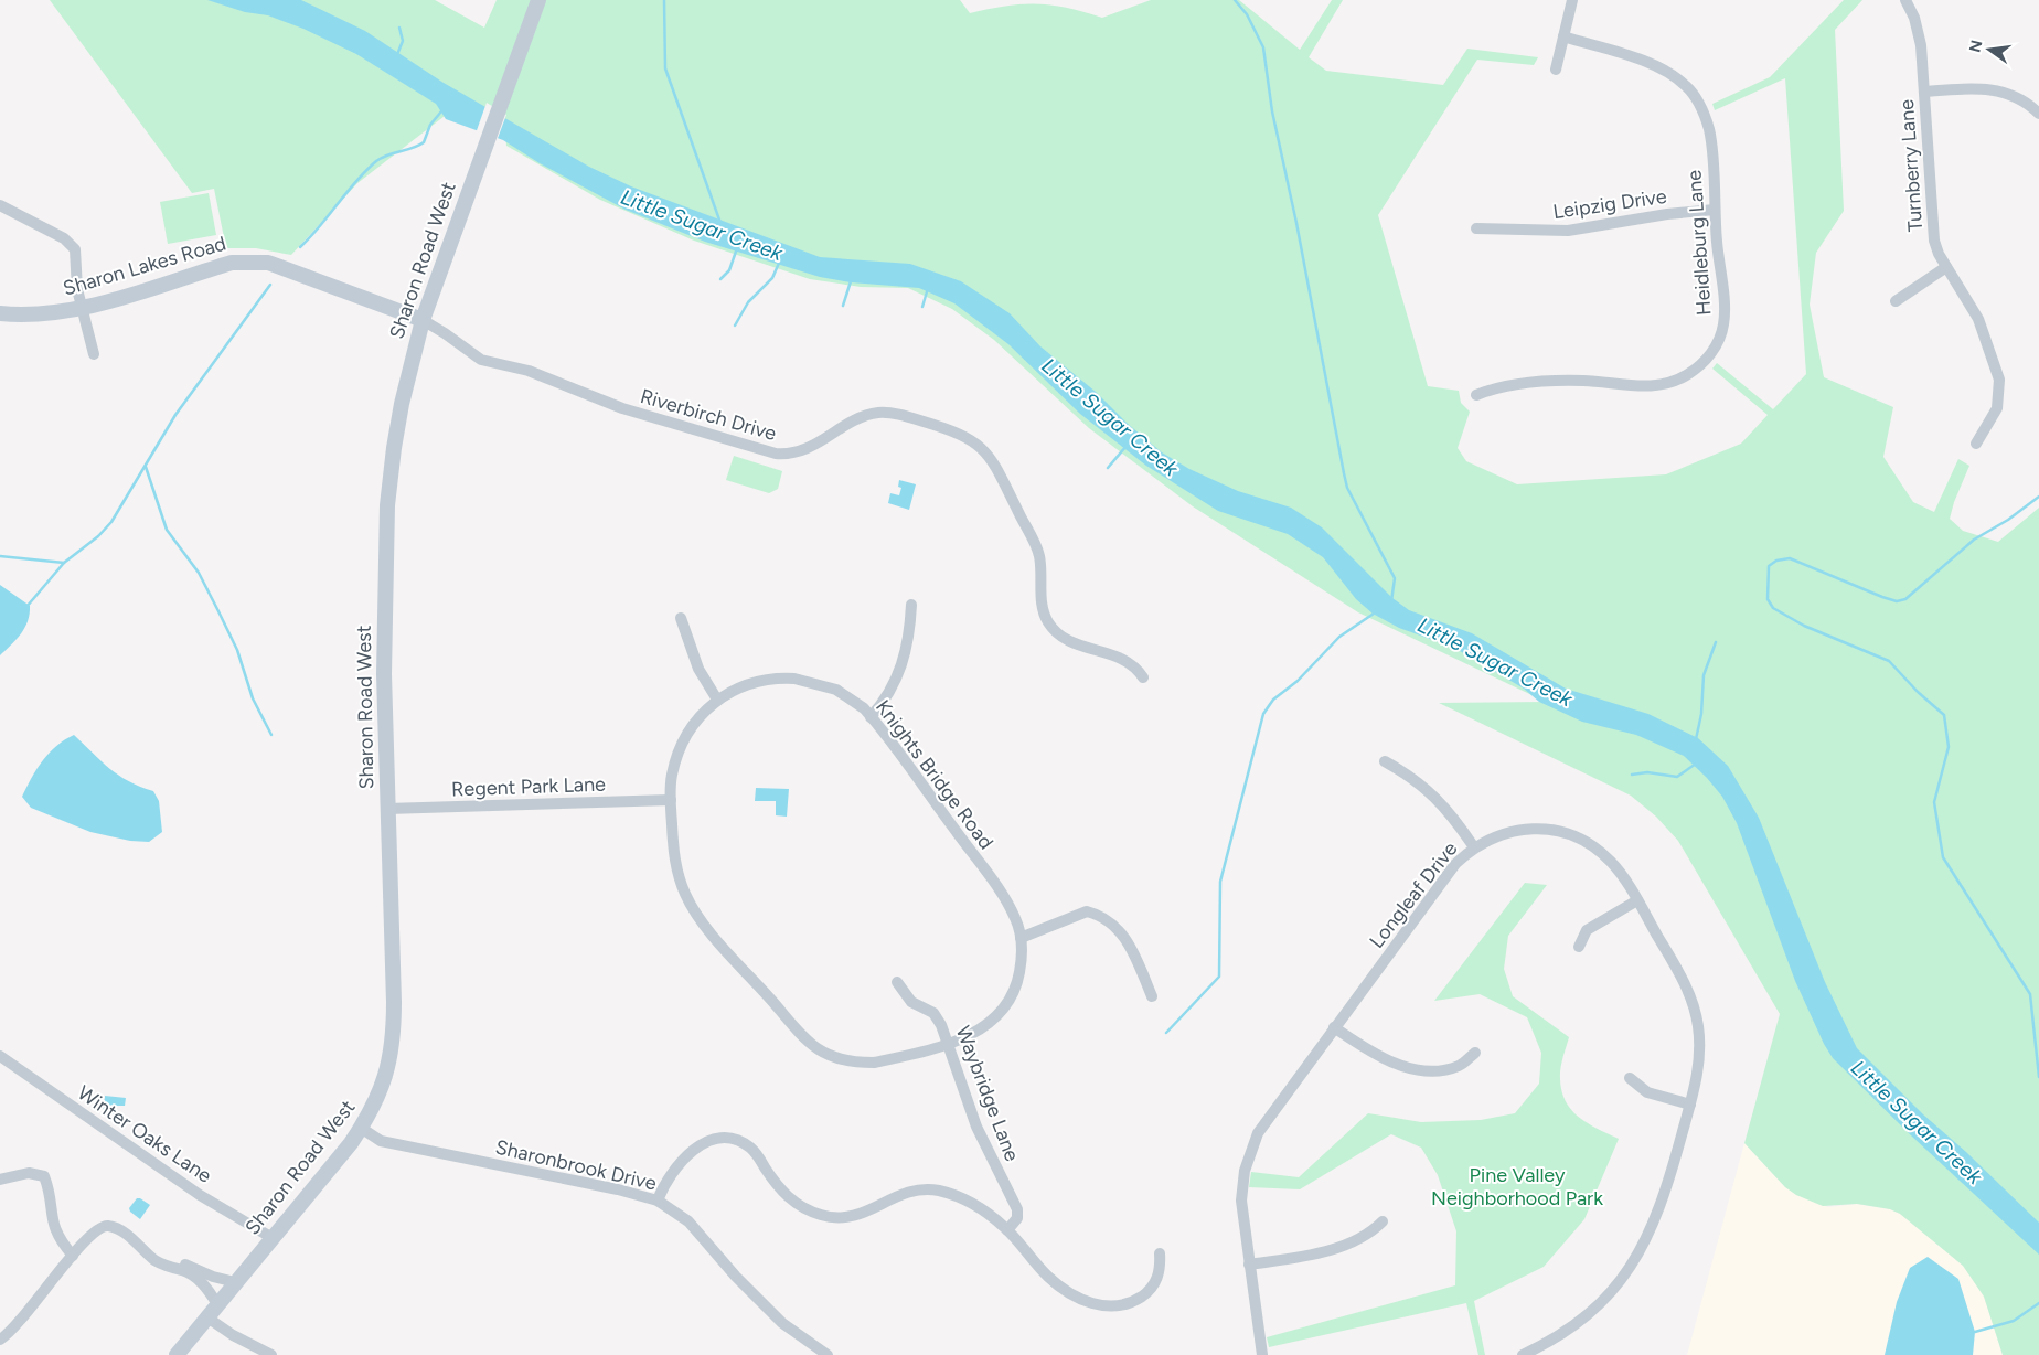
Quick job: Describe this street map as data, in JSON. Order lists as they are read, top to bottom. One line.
{"streets":{"main road":["Sharon Road West","Sharon Lakes Road"],"street":["Turnberry Lane","Leipzig Drive","Heidleburg Lane","Riverbirch Drive","Knights Bridge Road","Regent Park Lane","Longleaf Drive","Waybridge Lane","Winter Oaks Lane","Sharonbrook Drive"]},"crossings":[["Leipzig Drive","Heidleburg Lane"],["Sharon Road West","Sharon Lakes Road"],["Sharon Road West","Riverbirch Drive"],["Sharon Road West","Regent Park Lane"],["Sharon Road West","Winter Oaks Lane"],["Sharon Road West","Sharonbrook Drive"],["Sharon Lakes Road","Riverbirch Drive"],["Knights Bridge Road","Regent Park Lane"],["Knights Bridge Road","Waybridge Lane"]],"water":["Little Sugar Creek"],"parks":["Pine Valley Neighborhood Park"],"north":"left"}
